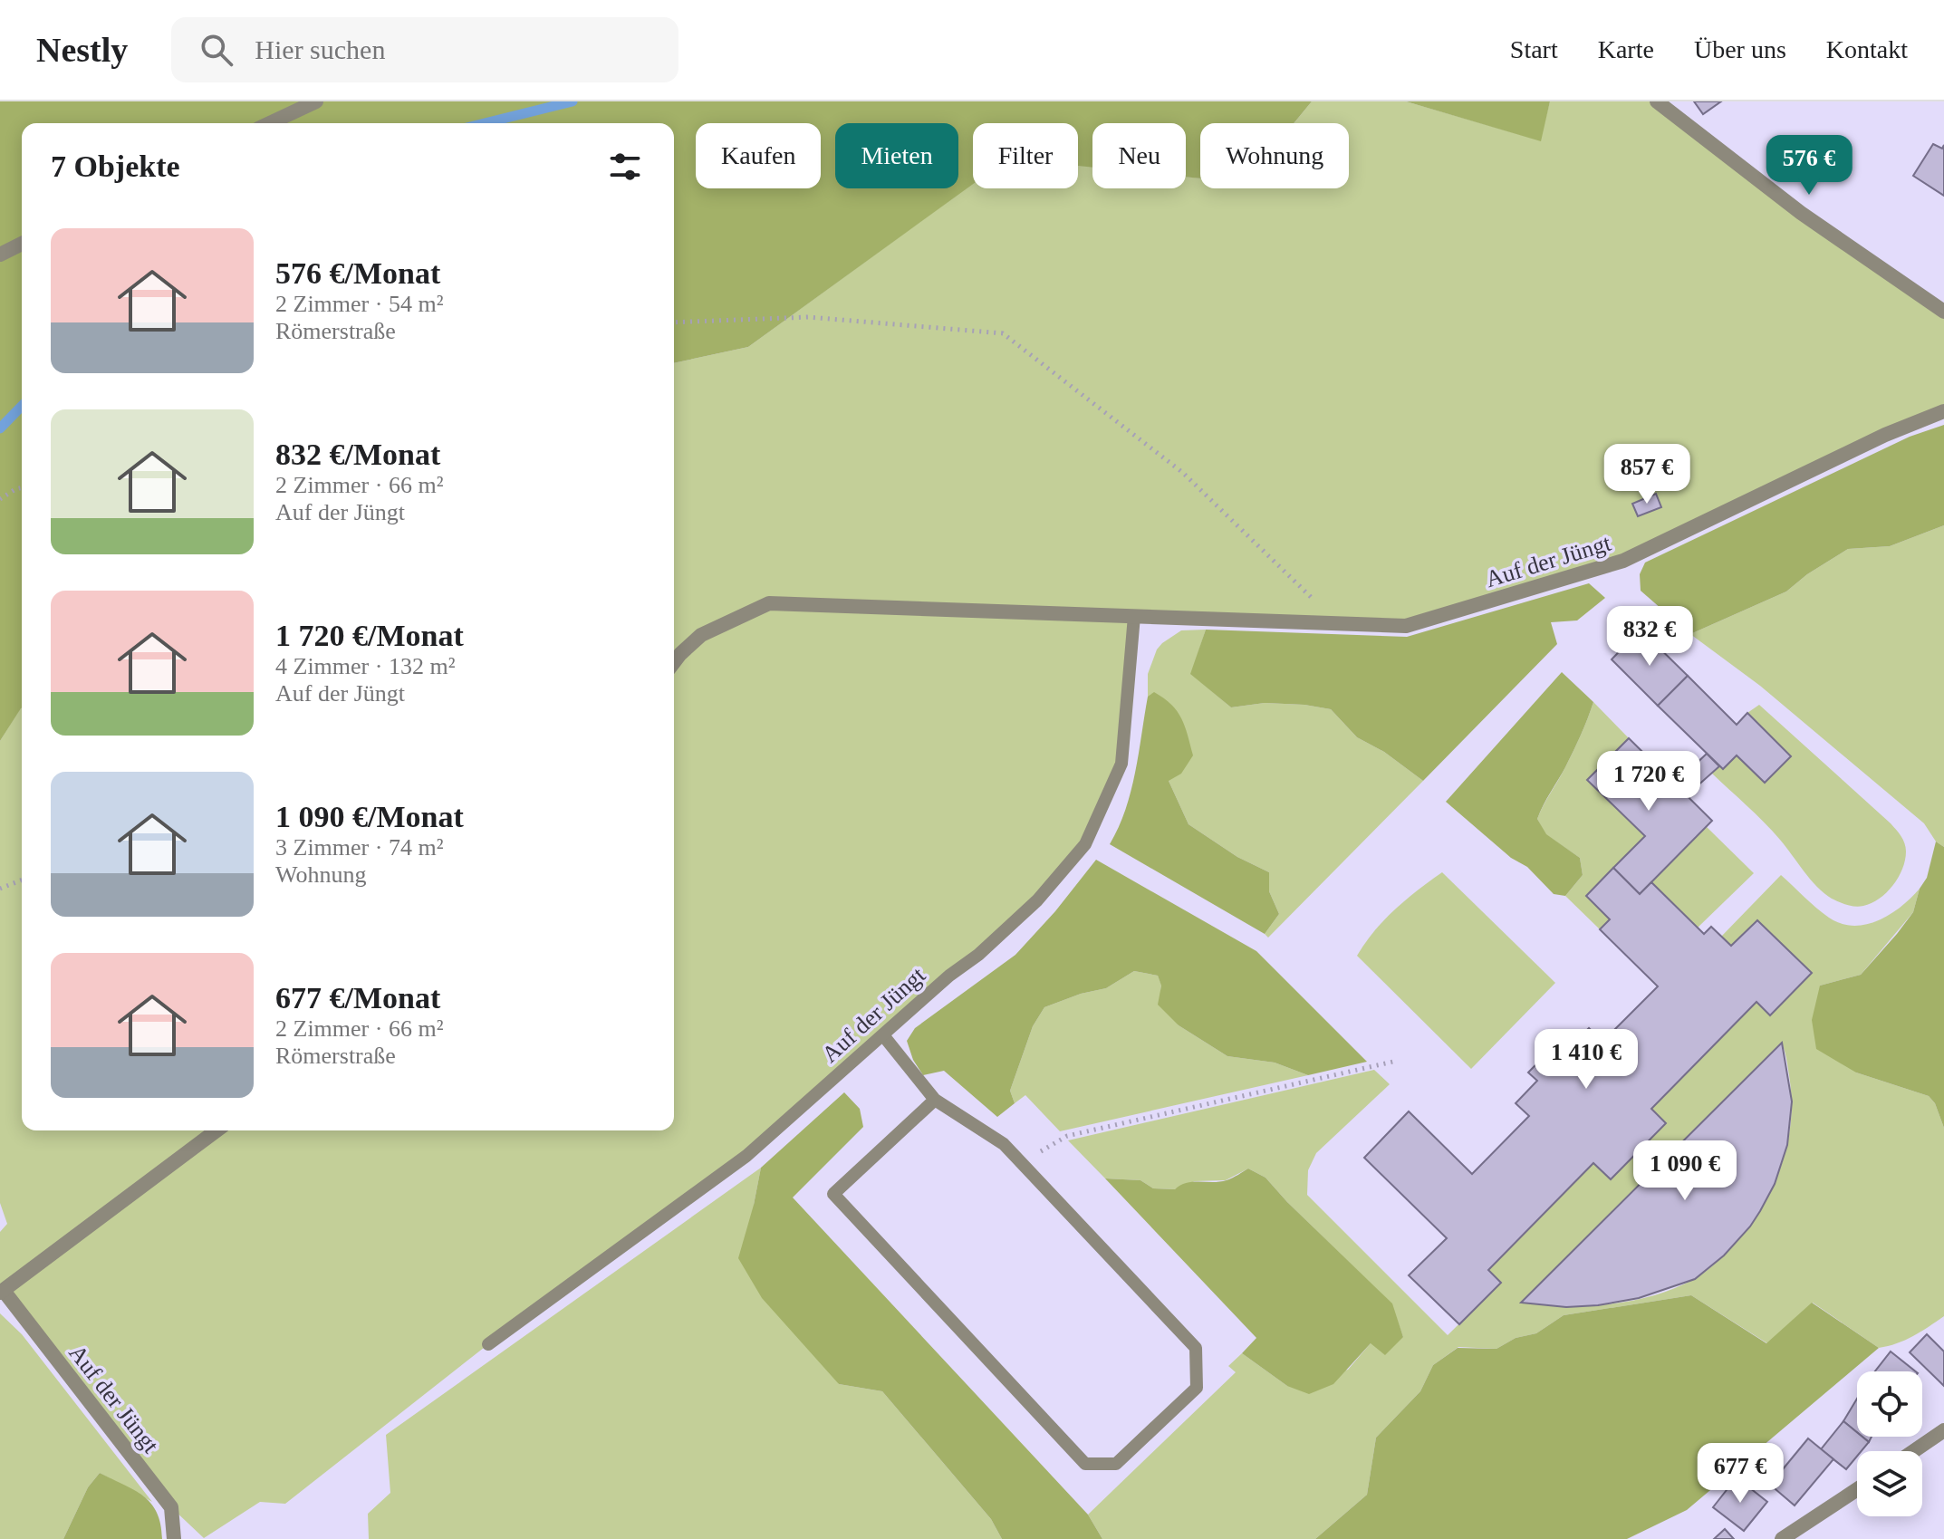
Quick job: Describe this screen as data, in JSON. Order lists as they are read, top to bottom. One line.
{"streets":{"street":["Auf der Jüngt"]},"page":{"header":"Nestly","search":"Hier suchen","nav":["Start","Karte","Über uns","Kontakt"],"chip":["Kaufen","Mieten","Filter","Neu","Wohnung"],"heading":"7 Objekte","price":["576 €","857 €","832 €","1 720 €","1 410 €","1 090 €","677 €"],"list":[{"name":"576 €/Monat","note":"2 Zimmer · 54 m² · Römerstraße"},{"name":"832 €/Monat","note":"2 Zimmer · 66 m² · Auf der Jüngt"},{"name":"1 720 €/Monat","note":"4 Zimmer · 132 m² · Auf der Jüngt"},{"name":"1 090 €/Monat","note":"3 Zimmer · 74 m² · Wohnung"},{"name":"677 €/Monat","note":"2 Zimmer · 66 m² · Römerstraße"}]}}
